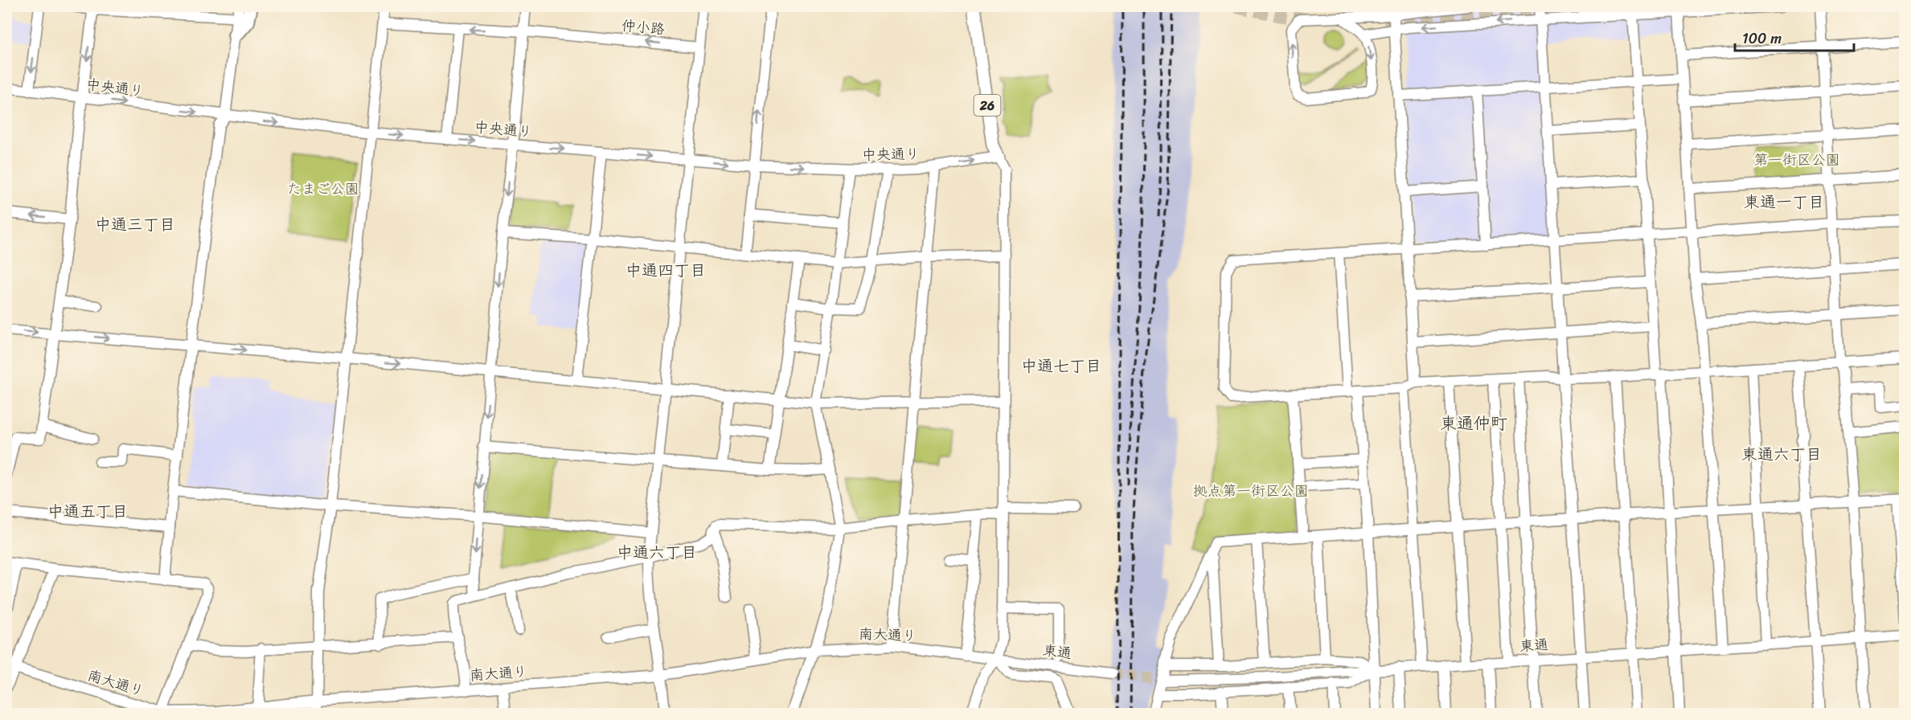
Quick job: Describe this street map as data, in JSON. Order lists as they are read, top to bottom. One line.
{"streets":{"main road":["26"],"street":["仲小路","中央通り","南大通り","東通"]},"crossings":[["中央通り","26"],["南大通り","東通"]],"one_way":["仲小路","中央通り"],"districts":["東通一丁目","中通三丁目","中通四丁目","中通七丁目","東通仲町","東通六丁目","中通五丁目","中通六丁目"],"parks":["第一街区公園","たまご公園","拠点第一街区公園"],"scale_bar":"100 m"}
